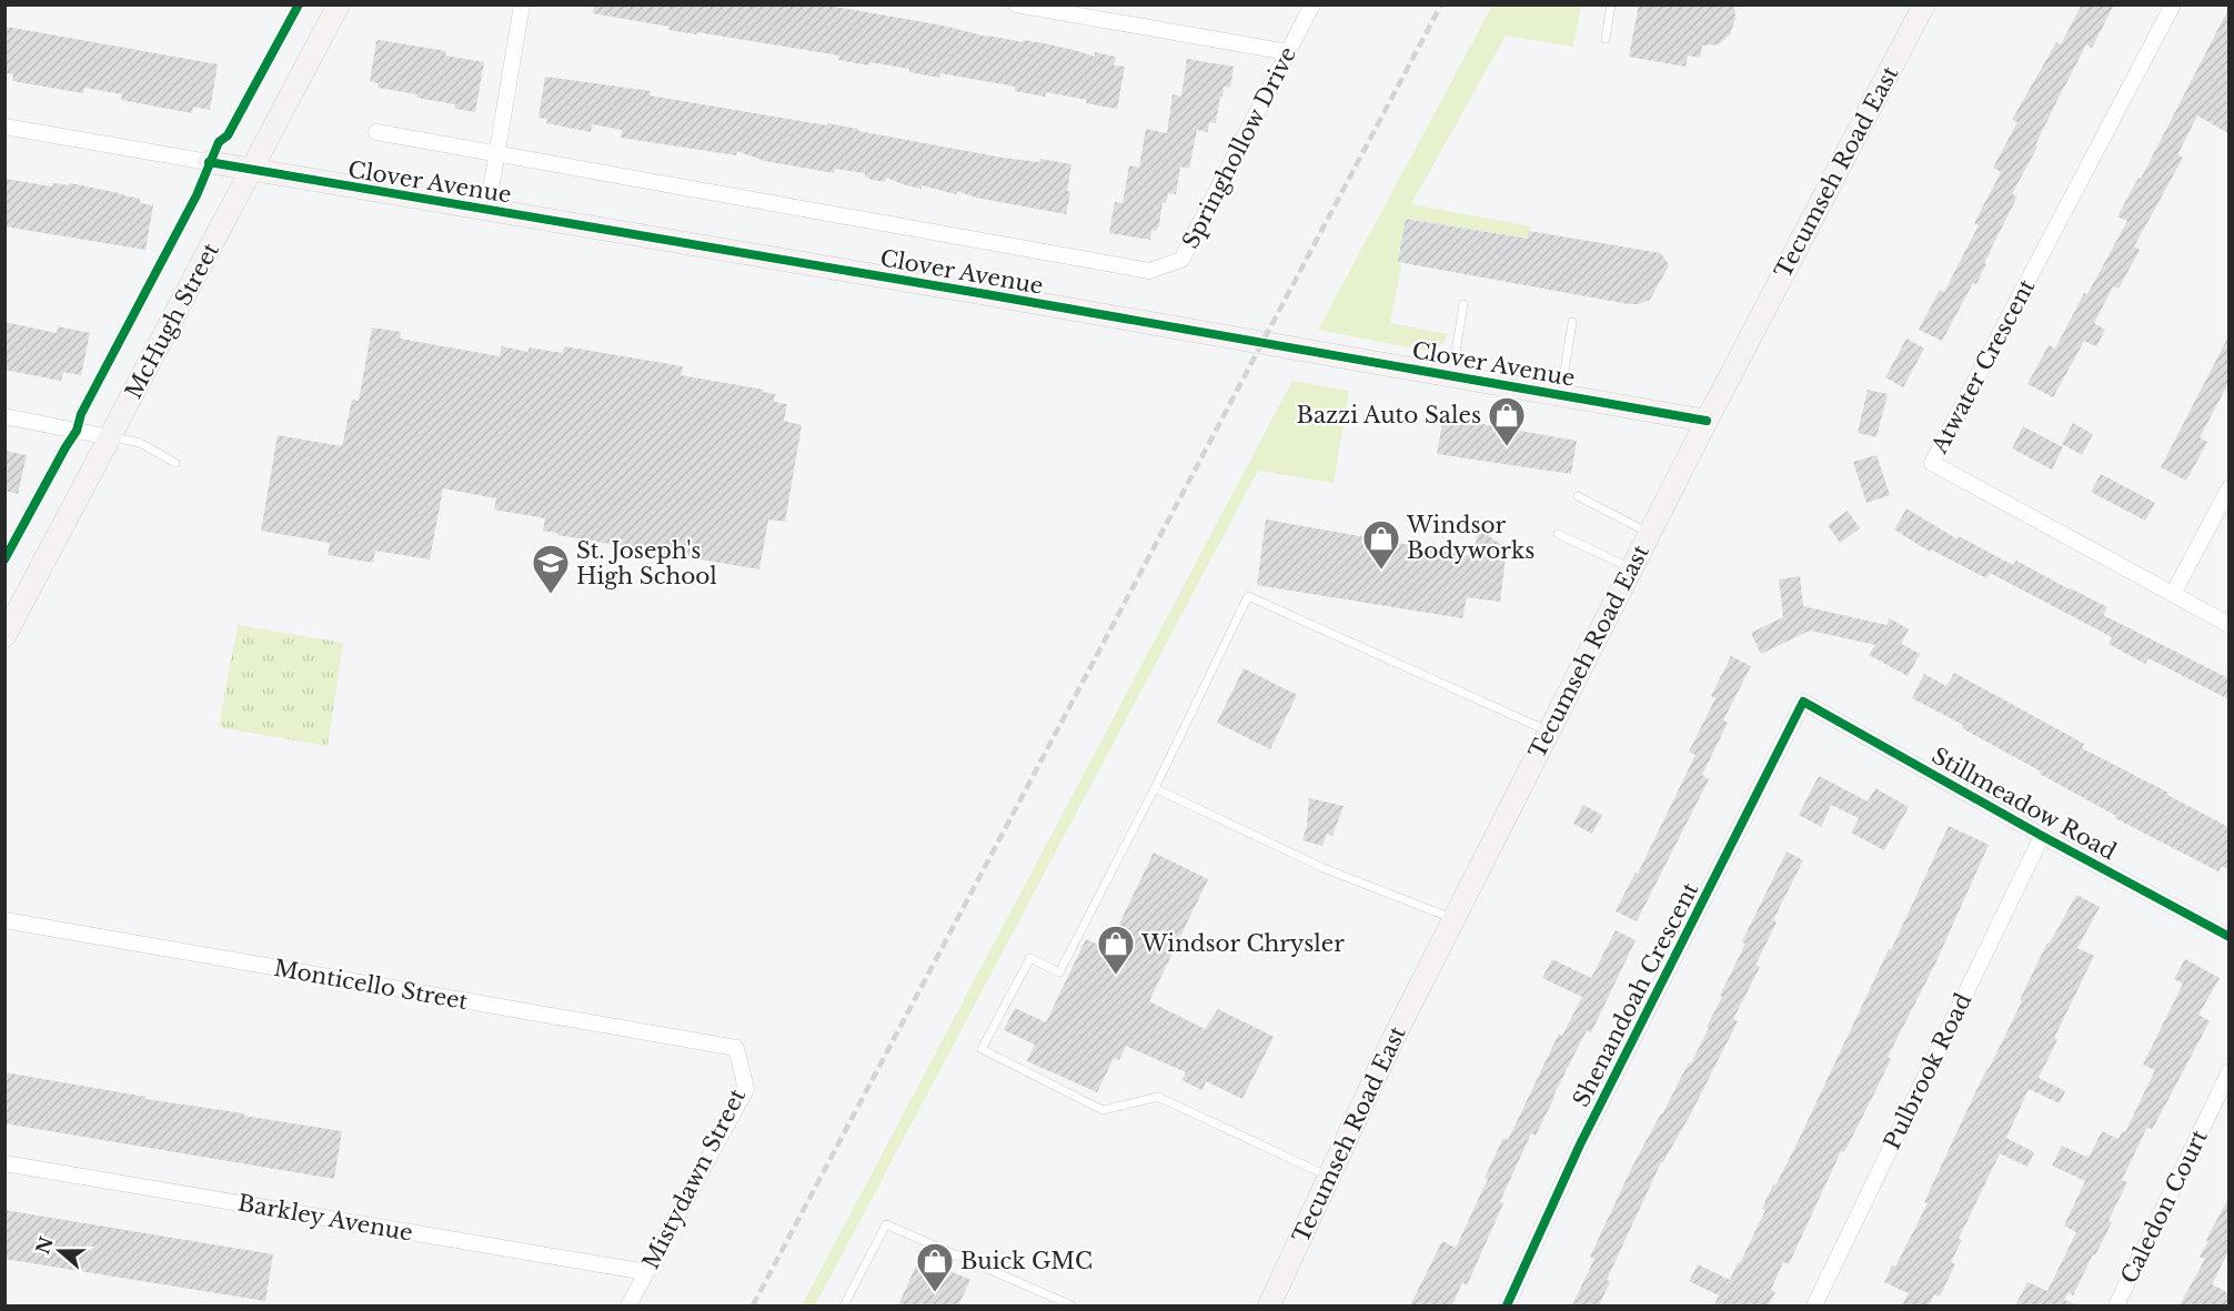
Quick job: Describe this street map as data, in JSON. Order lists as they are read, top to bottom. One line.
{"streets":{"main road":["Tecumseh Road East","Clover Avenue","McHugh Street"],"street":["Springhollow Drive","Atwater Crescent","Stillmeadow Road","Monticello Street","Shenandoah Crescent","Pulbrook Road","Mistydawn Street","Caledon Court","Barkley Avenue"]},"crossings":[["Springhollow Drive","Clover Avenue"],["Tecumseh Road East","Clover Avenue"],["Clover Avenue","McHugh Street"],["Stillmeadow Road","Shenandoah Crescent"],["Stillmeadow Road","Pulbrook Road"],["Monticello Street","Mistydawn Street"],["Mistydawn Street","Barkley Avenue"]],"places":{"shop":["Bazzi Auto Sales","Windsor Bodyworks","Windsor Chrysler","Buick GMC"],"school or university":["St. Joseph's High School"]},"north":"left"}
